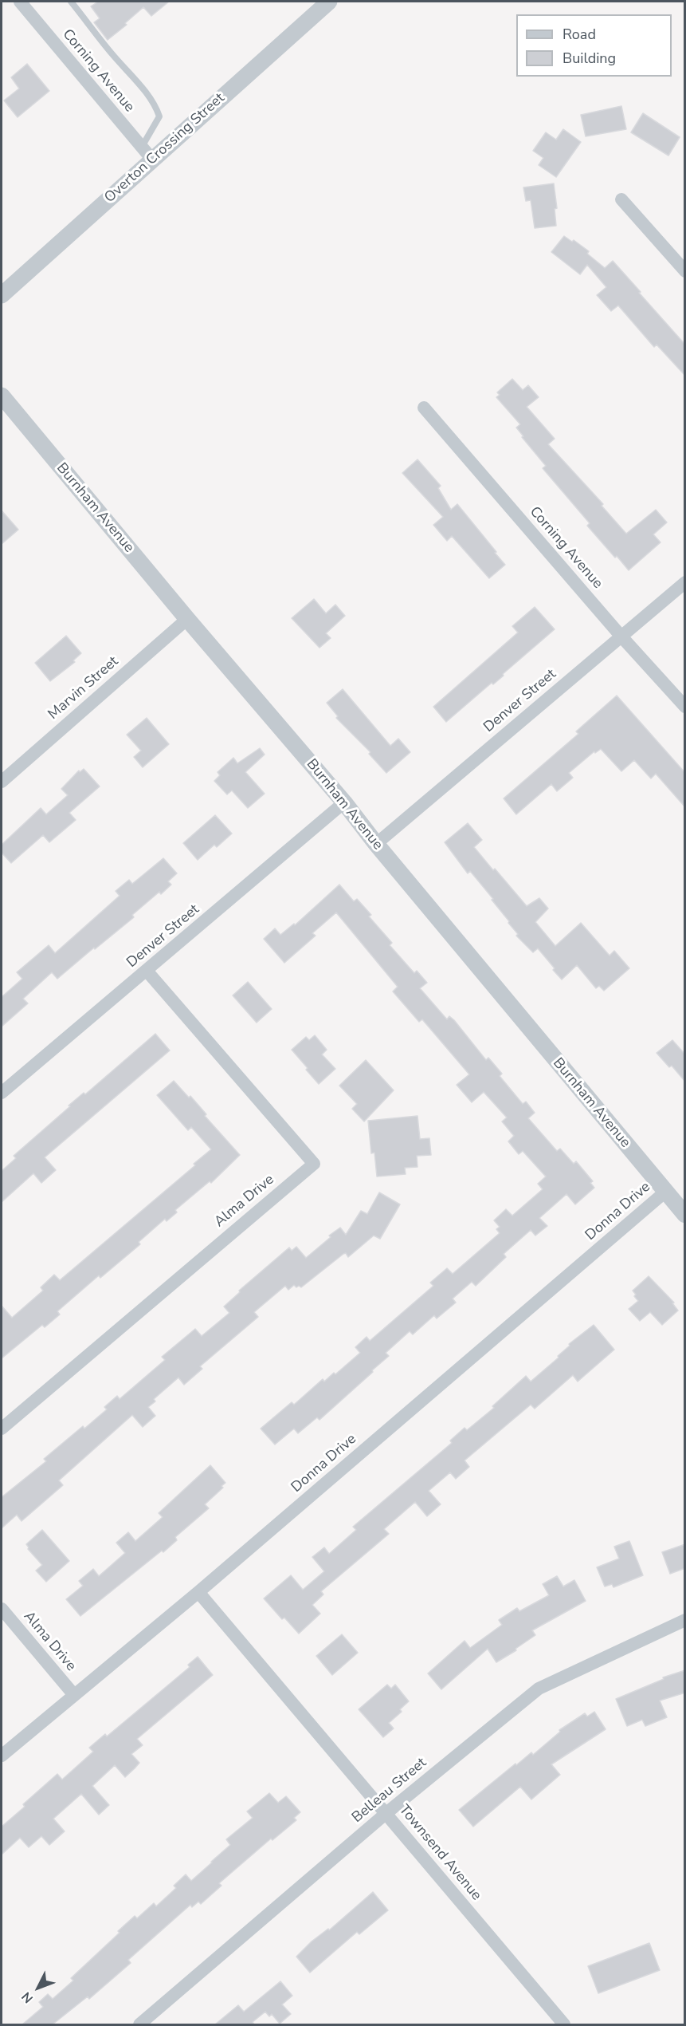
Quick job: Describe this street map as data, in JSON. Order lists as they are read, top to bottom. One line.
{"streets":{"street":["Corning Avenue","Overton Crossing Street","Burnham Avenue","Marvin Street","Denver Street","Alma Drive","Donna Drive","Belleau Street","Townsend Avenue"]},"crossings":[["Corning Avenue","Overton Crossing Street"],["Corning Avenue","Denver Street"],["Burnham Avenue","Marvin Street"],["Burnham Avenue","Denver Street"],["Burnham Avenue","Donna Drive"],["Denver Street","Alma Drive"],["Alma Drive","Donna Drive"],["Donna Drive","Townsend Avenue"],["Belleau Street","Townsend Avenue"]],"legend":["Road","Building"],"north":"bottom left"}
